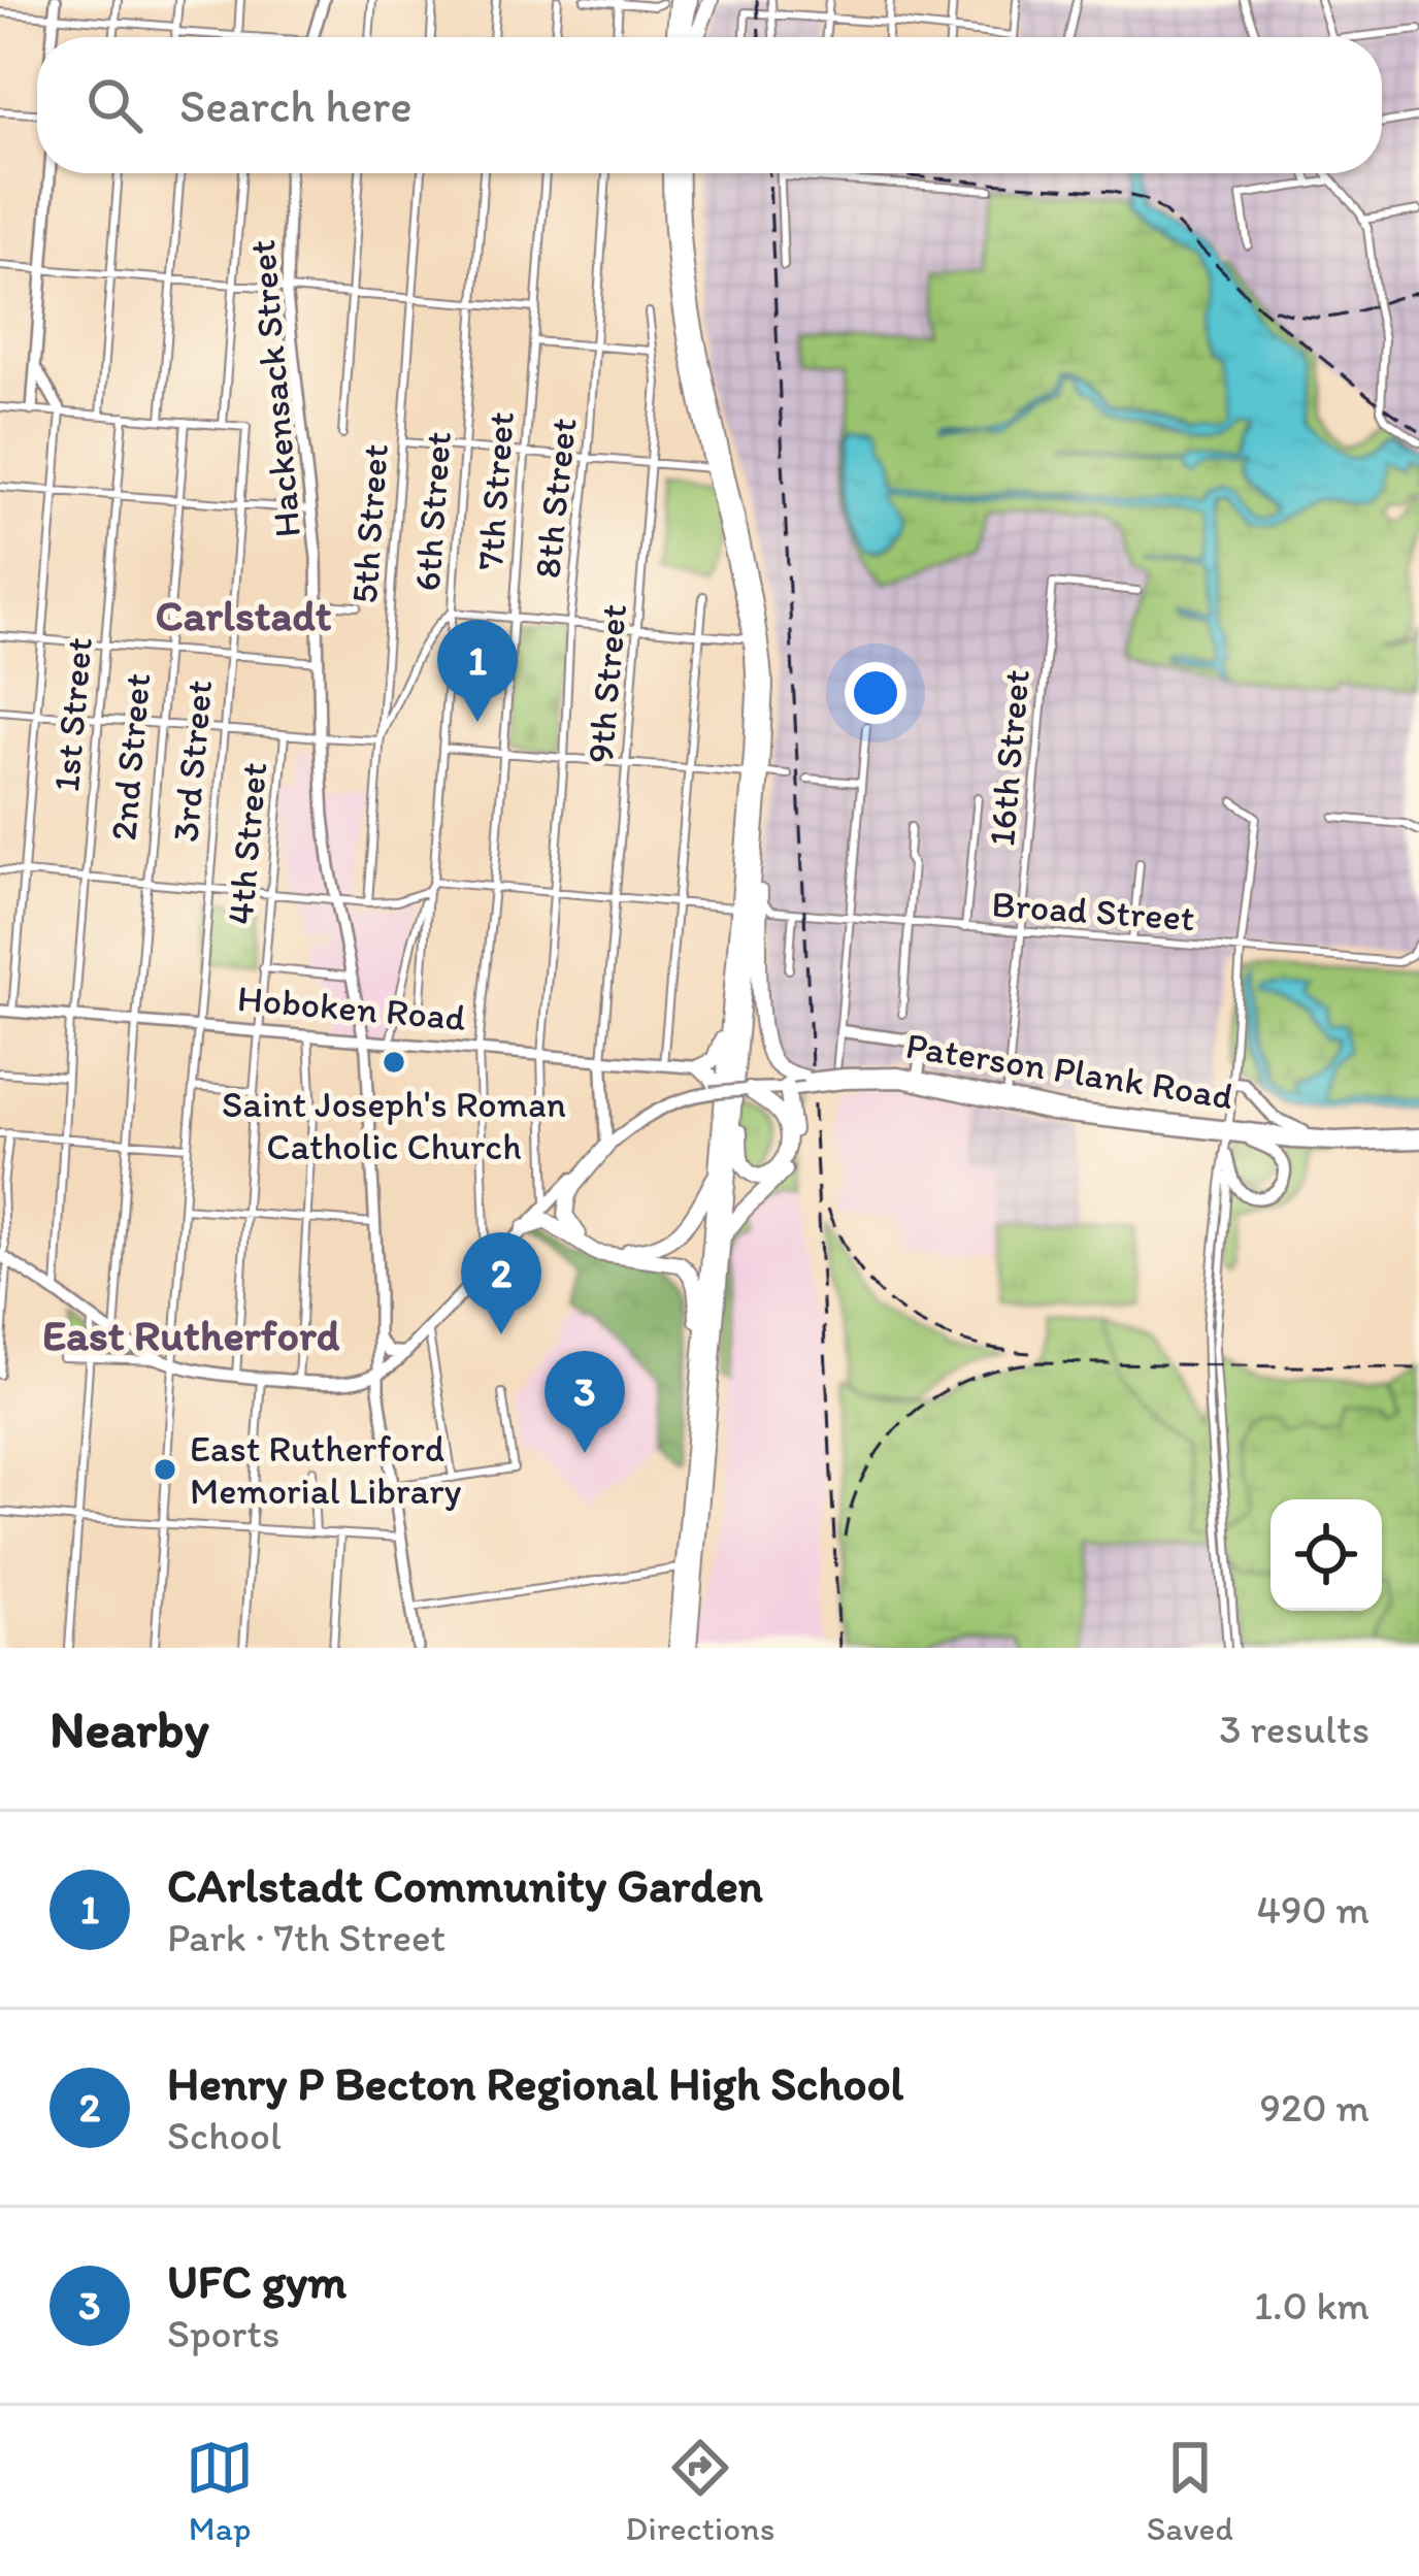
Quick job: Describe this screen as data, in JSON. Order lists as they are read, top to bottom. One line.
{"streets":{"main road":["Hackensack Street","Hoboken Road","Paterson Plank Road"],"street":["7th Street","8th Street","6th Street","5th Street","9th Street","1st Street","2nd Street","16th Street","3rd Street","4th Street","Broad Street"]},"crossings":[["Hackensack Street","Hoboken Road"],["Hackensack Street","Paterson Plank Road"],["7th Street","Hoboken Road"],["7th Street","Paterson Plank Road"],["8th Street","Hoboken Road"],["8th Street","Paterson Plank Road"],["9th Street","Hoboken Road"],["1st Street","Hoboken Road"],["2nd Street","Hoboken Road"],["16th Street","Broad Street"],["16th Street","Paterson Plank Road"],["3rd Street","Hoboken Road"],["4th Street","Hoboken Road"]],"districts":["Carlstadt","East Rutherford"],"places":["Saint Joseph's Roman Catholic Church","East Rutherford Memorial Library"],"page":{"search":"Search here","pins":["1","2","3"],"heading":["Nearby","3 results"],"list":[{"mark":"1","name":"CArlstadt Community Garden","note":"Park · 7th Street","value":"490 m"},{"mark":"2","name":"Henry P Becton Regional High School","note":"School","value":"920 m"},{"mark":"3","name":"UFC gym","note":"Sports","value":"1.0 km"}],"nav":["Map","Directions","Saved"]}}
